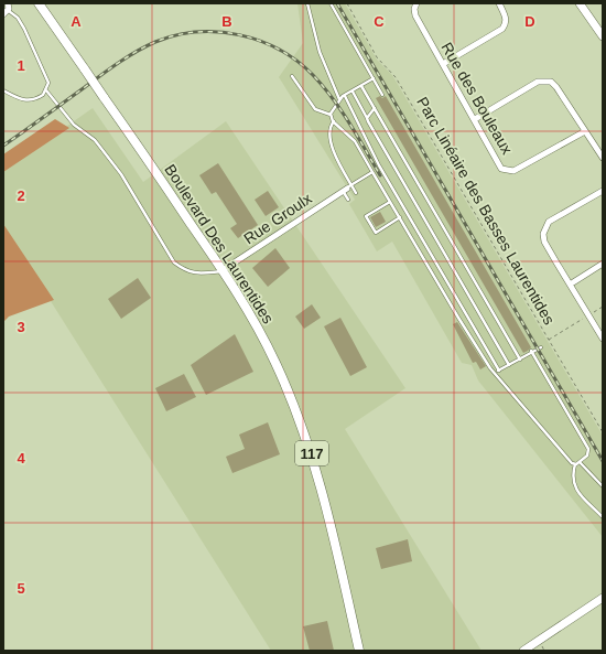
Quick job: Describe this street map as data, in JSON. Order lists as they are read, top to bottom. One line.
{"streets":{"main road":["Boulevard Des Laurentides","117"],"street":["Rue des Bouleaux","Rue Groulx"],"path":["Parc Linéaire des Basses Laurentides"]},"crossings":[["Rue Groulx","Boulevard Des Laurentides"]],"grid":{"columns":["A","B","C","D"],"rows":["1","2","3","4","5"]}}
